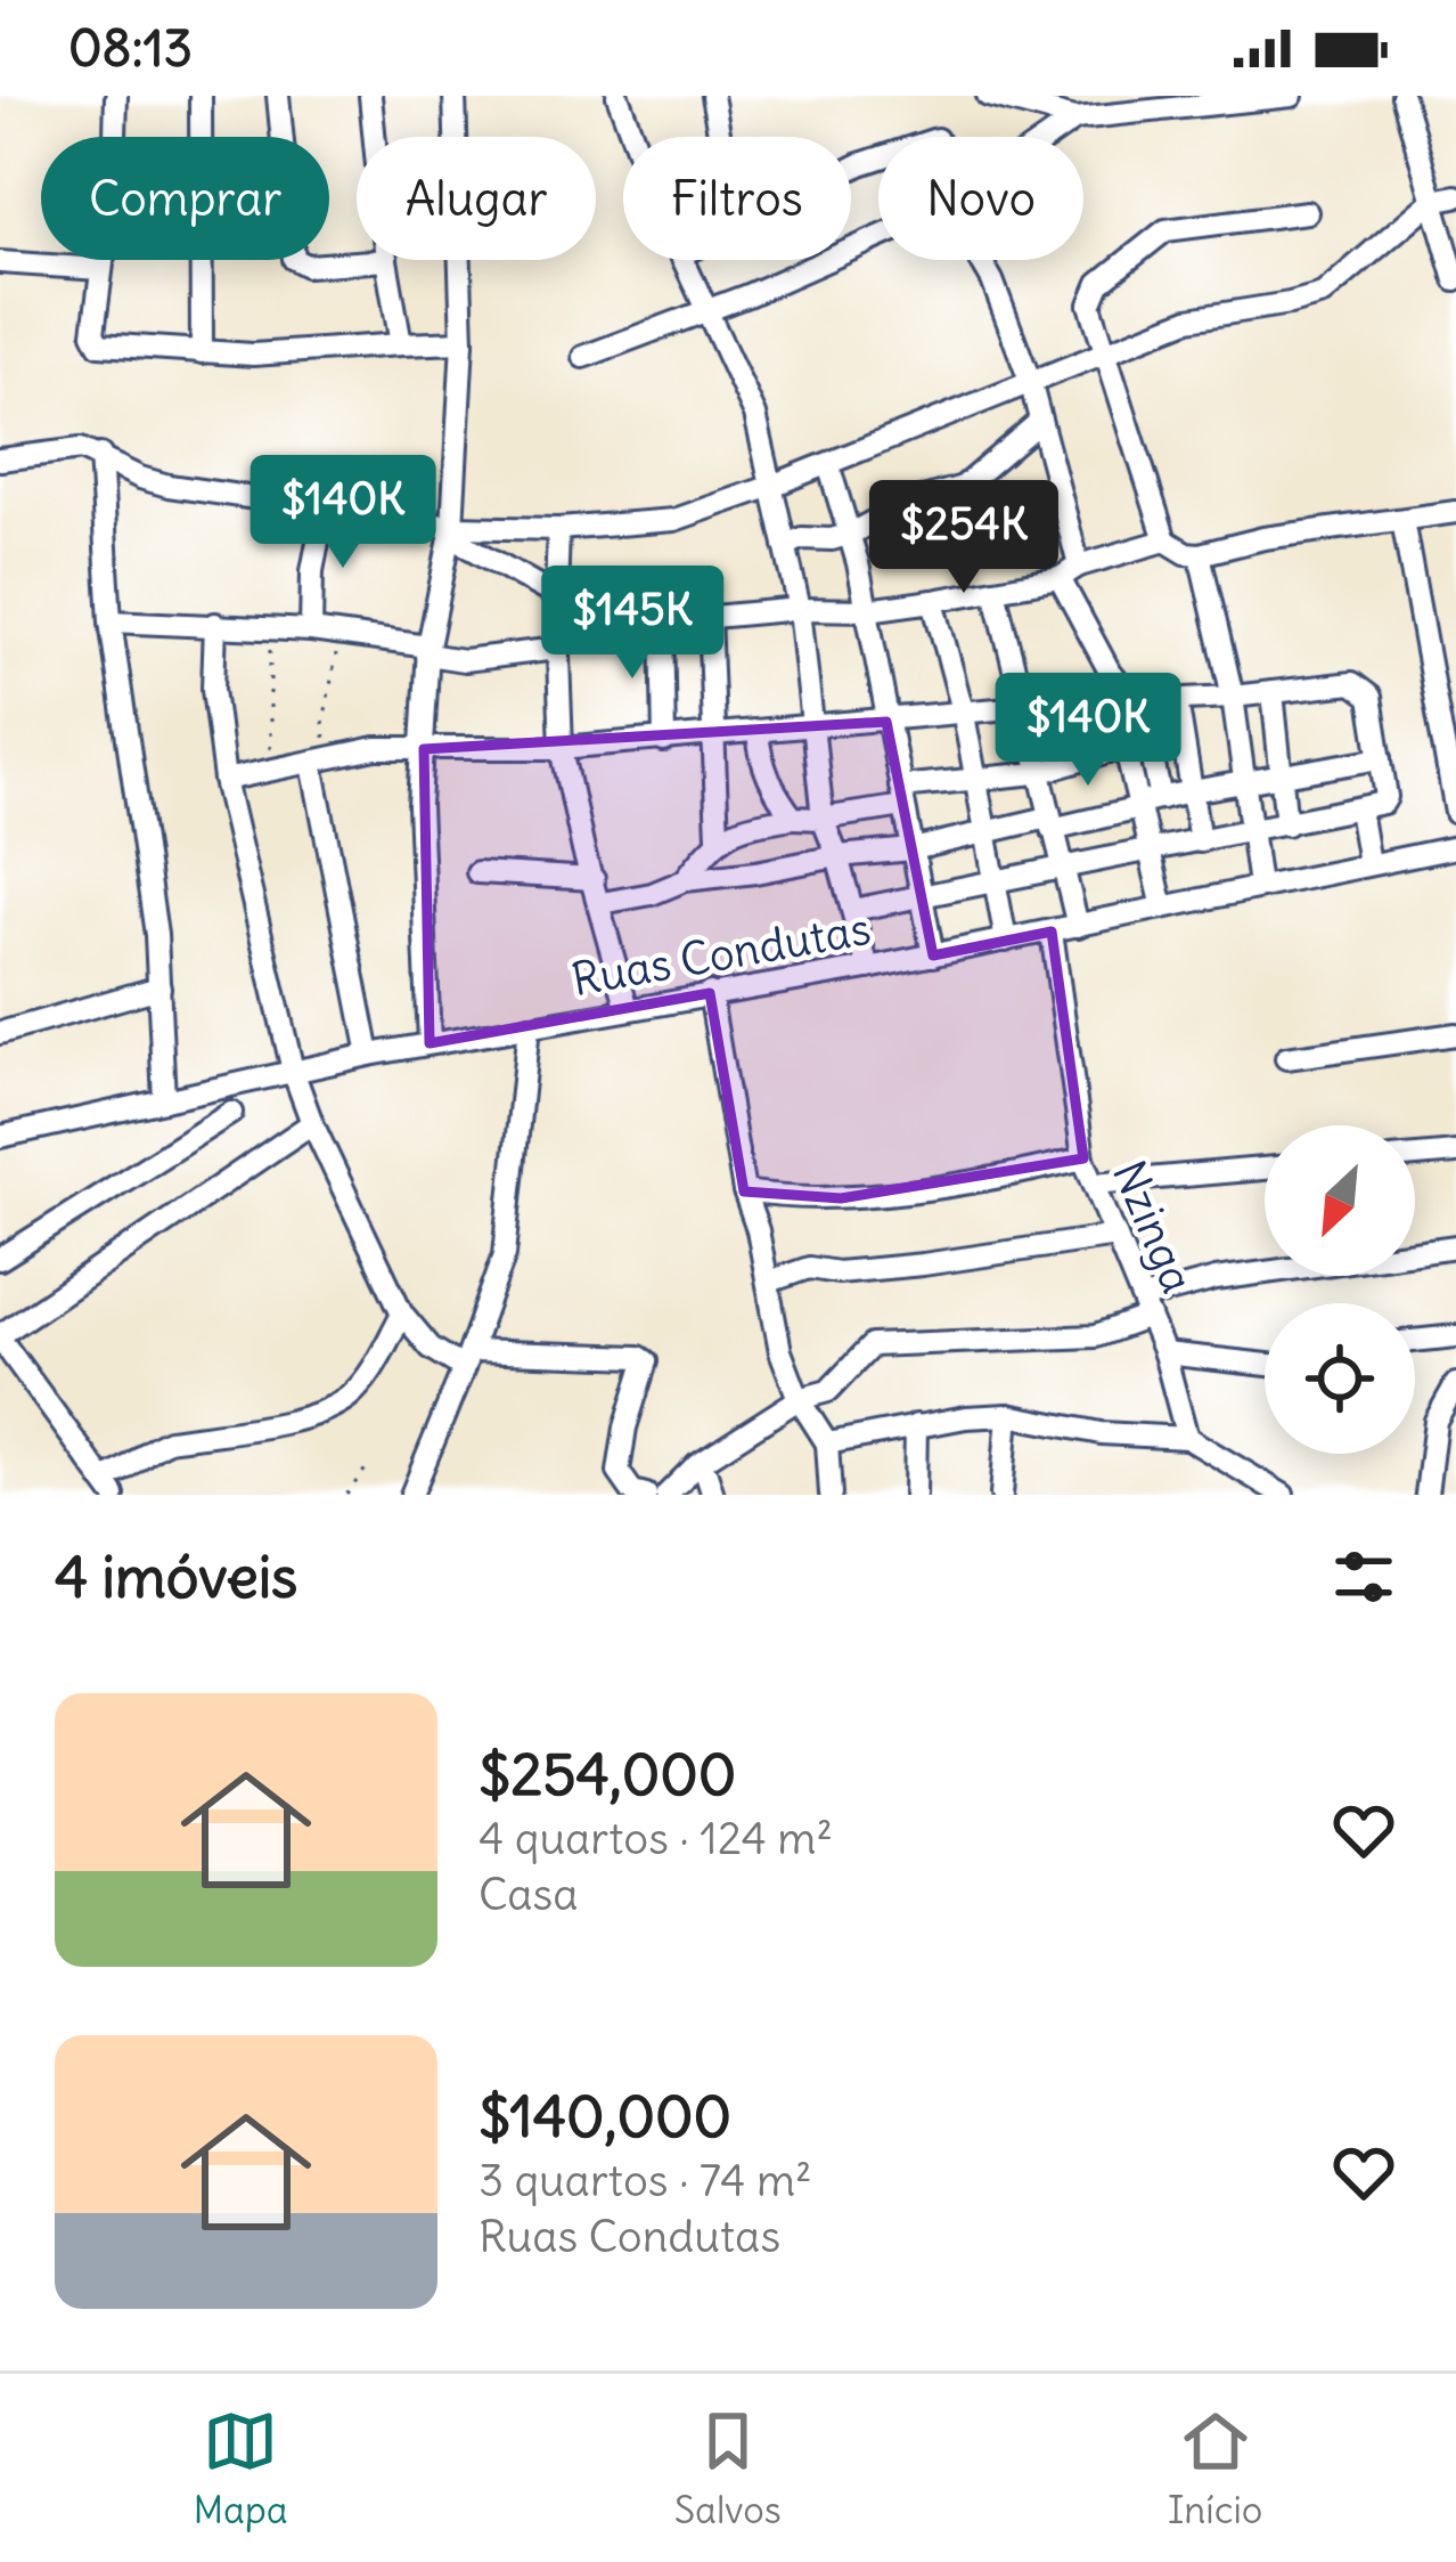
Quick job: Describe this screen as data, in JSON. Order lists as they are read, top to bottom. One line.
{"streets":{"street":["Ruas Condutas","Nzinga"]},"crossings":[["Ruas Condutas","Nzinga"]],"north":"bottom left","page":{"status":"08:13","chip":["Comprar","Alugar","Filtros","Novo"],"price":["$140K","$254K","$145K","$140K"],"heading":"4 imóveis","list":[{"name":"$254,000","note":"4 quartos · 124 m² · Casa"},{"name":"$140,000","note":"3 quartos · 74 m² · Ruas Condutas"}],"tabs":["Mapa","Salvos","Início"]}}
